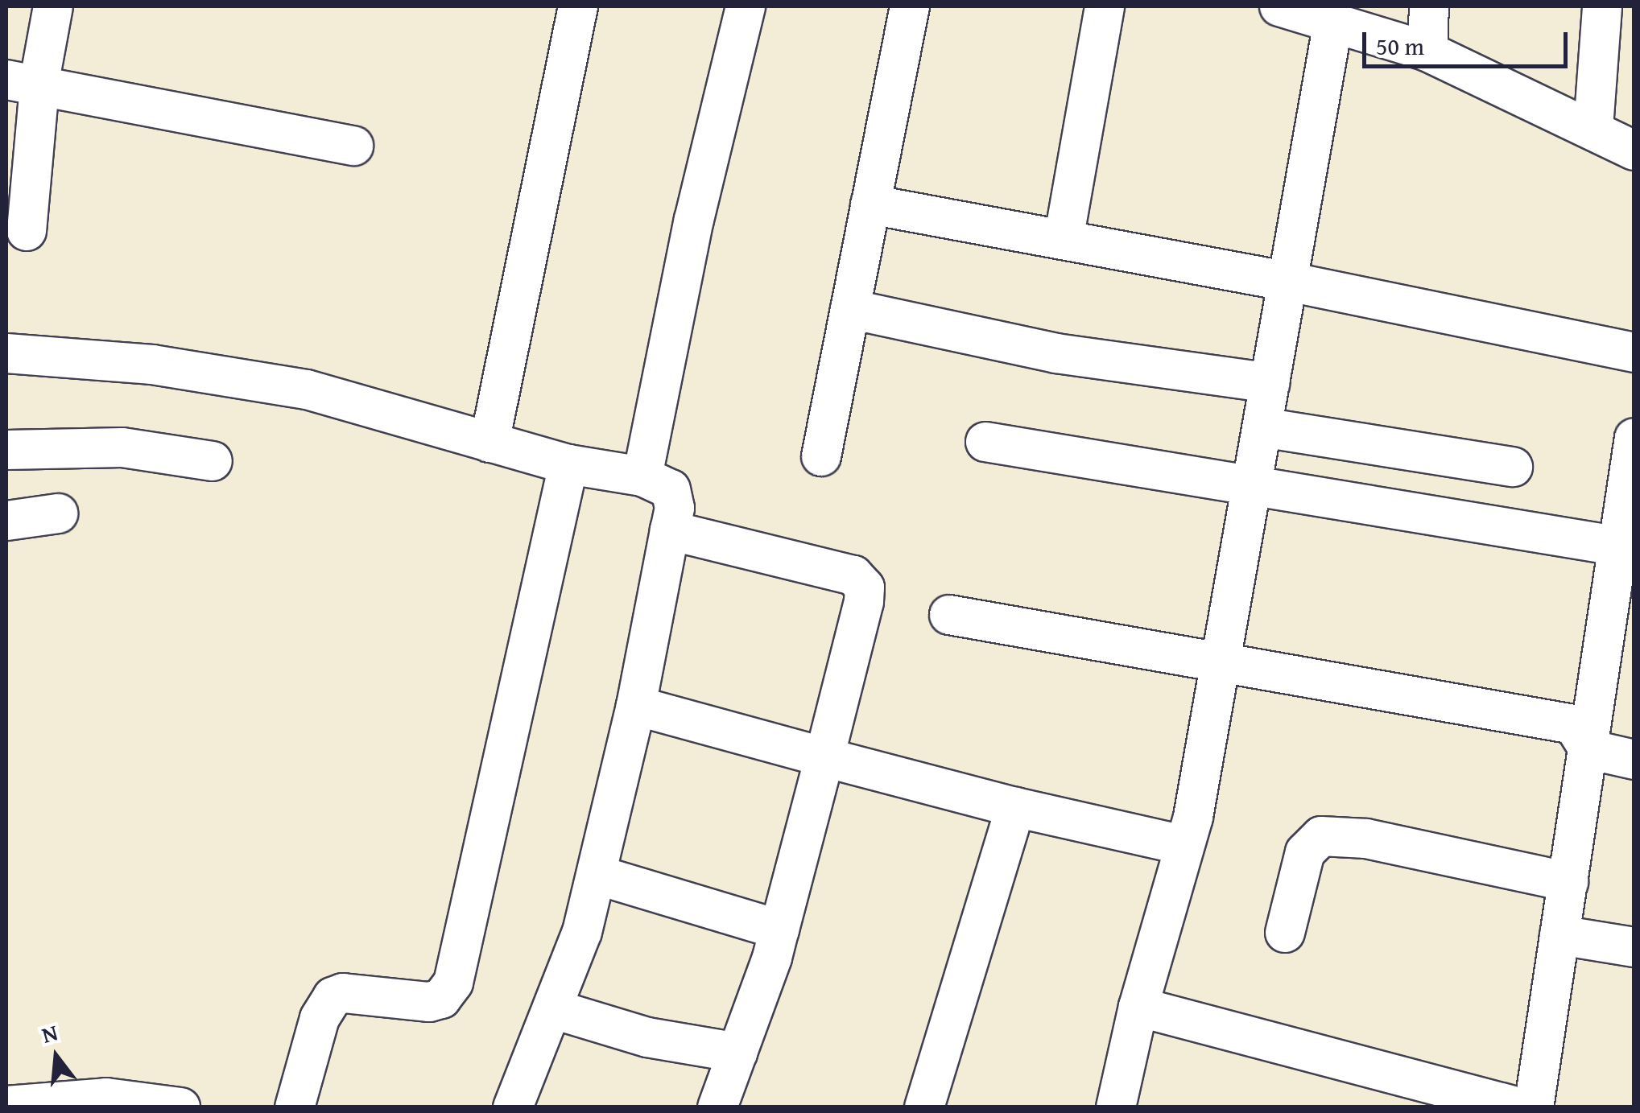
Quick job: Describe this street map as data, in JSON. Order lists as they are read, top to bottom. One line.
{"scale_bar":"50 m","north":"top"}
